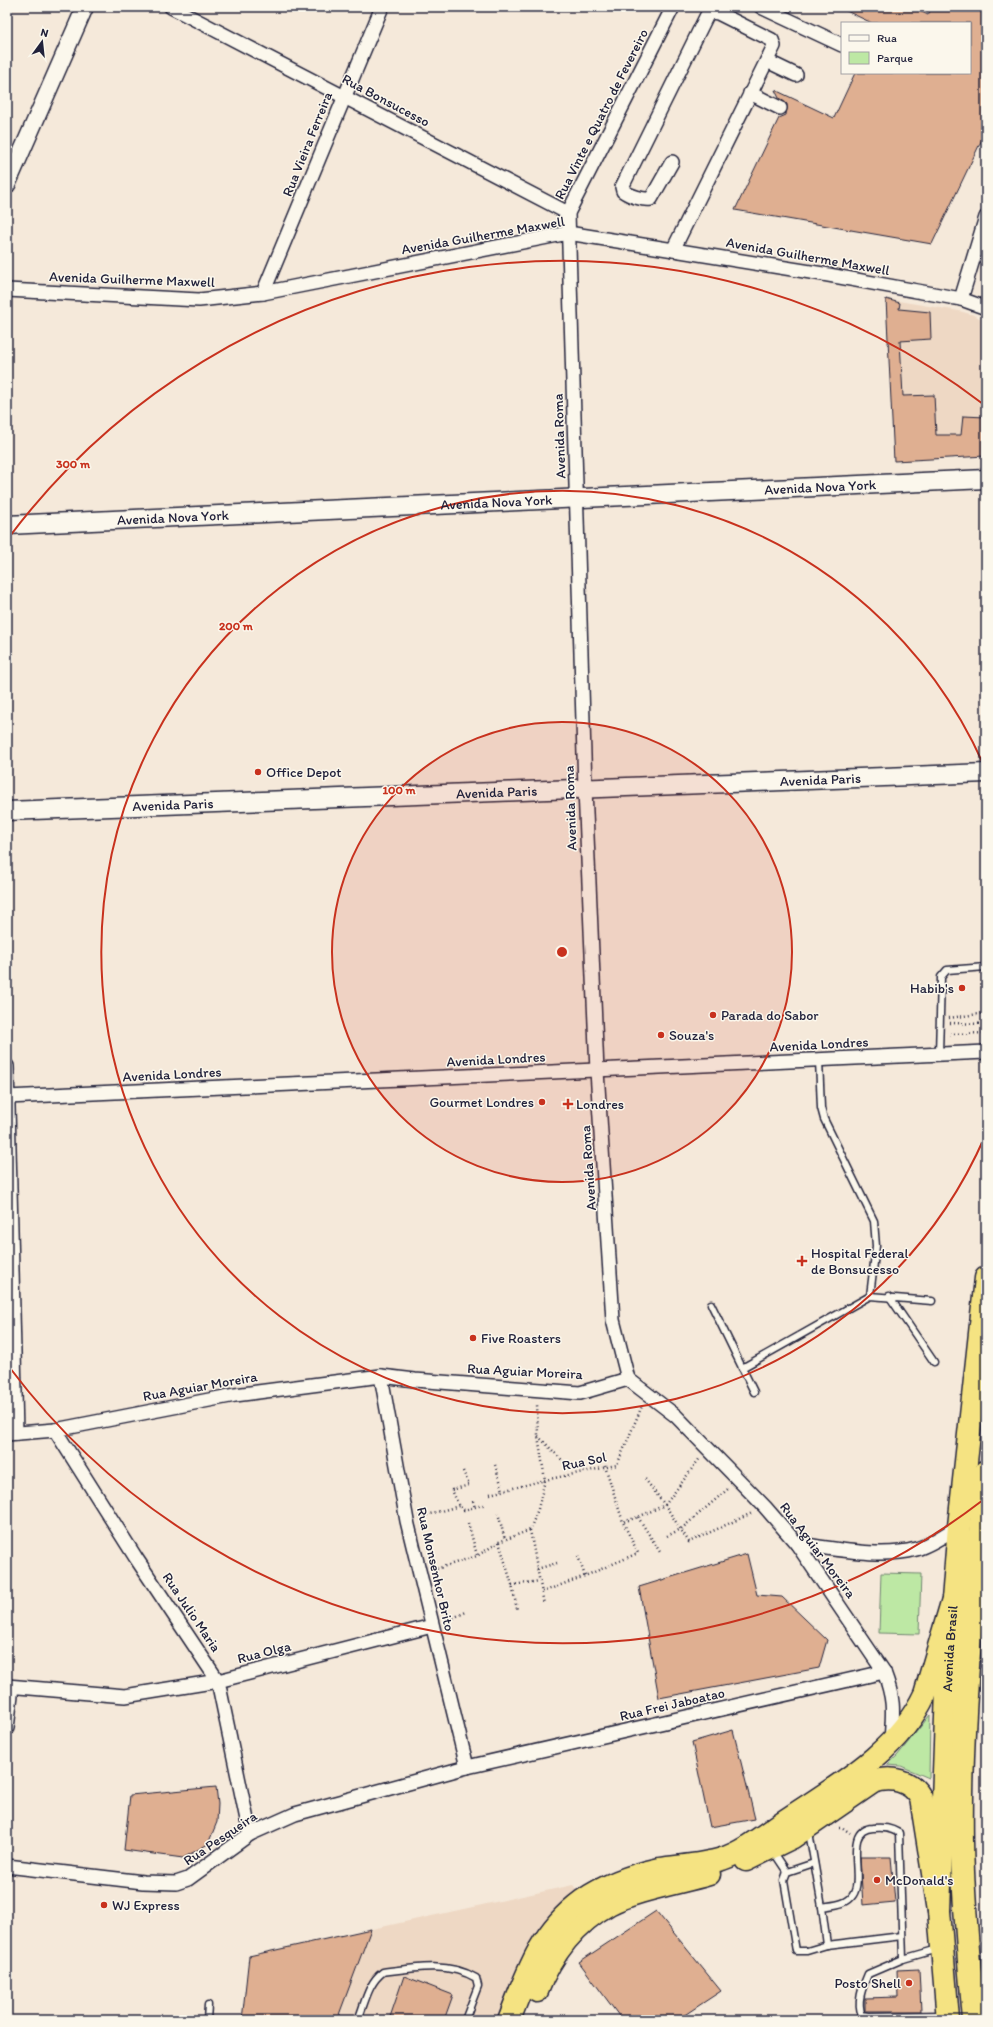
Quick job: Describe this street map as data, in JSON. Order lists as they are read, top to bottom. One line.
{"streets":{"highway":["Avenida Brasil"],"main road":["Avenida Nova York","Avenida Paris"],"street":["Rua Bonsucesso","Rua Vinte e Quatro de Fevereiro","Rua Vieira Ferreira","Avenida Guilherme Maxwell","Avenida Roma","Avenida Londres","Rua Aguiar Moreira","Rua Monsenhor Brito","Rua Julio Maria","Rua Olga","Rua Frei Jaboatao","Rua Pesqueira"],"path":["Rua Sol"]},"crossings":[["Rua Bonsucesso","Rua Vinte e Quatro de Fevereiro"],["Rua Bonsucesso","Rua Vieira Ferreira"],["Rua Vieira Ferreira","Avenida Guilherme Maxwell"],["Avenida Guilherme Maxwell","Avenida Roma"],["Avenida Roma","Avenida Nova York"],["Avenida Roma","Avenida Paris"],["Avenida Roma","Avenida Londres"],["Avenida Roma","Rua Aguiar Moreira"],["Rua Aguiar Moreira","Rua Sol"],["Rua Aguiar Moreira","Rua Monsenhor Brito"],["Rua Aguiar Moreira","Rua Julio Maria"],["Rua Aguiar Moreira","Rua Frei Jaboatao"],["Rua Monsenhor Brito","Rua Olga"],["Rua Monsenhor Brito","Rua Frei Jaboatao"],["Rua Monsenhor Brito","Rua Pesqueira"],["Rua Julio Maria","Rua Olga"],["Rua Julio Maria","Rua Pesqueira"],["Rua Frei Jaboatao","Rua Pesqueira"]],"places":{"other":["Office Depot","Habib's","Parada do Sabor","Souza's","Gourmet Londres","Five Roasters","McDonald's","WJ Express","Posto Shell"],"health":["Londres","Hospital Federal de Bonsucesso"]},"legend":["Rua","Parque"],"north":"top","rings":["300 m","200 m","100 m"]}
